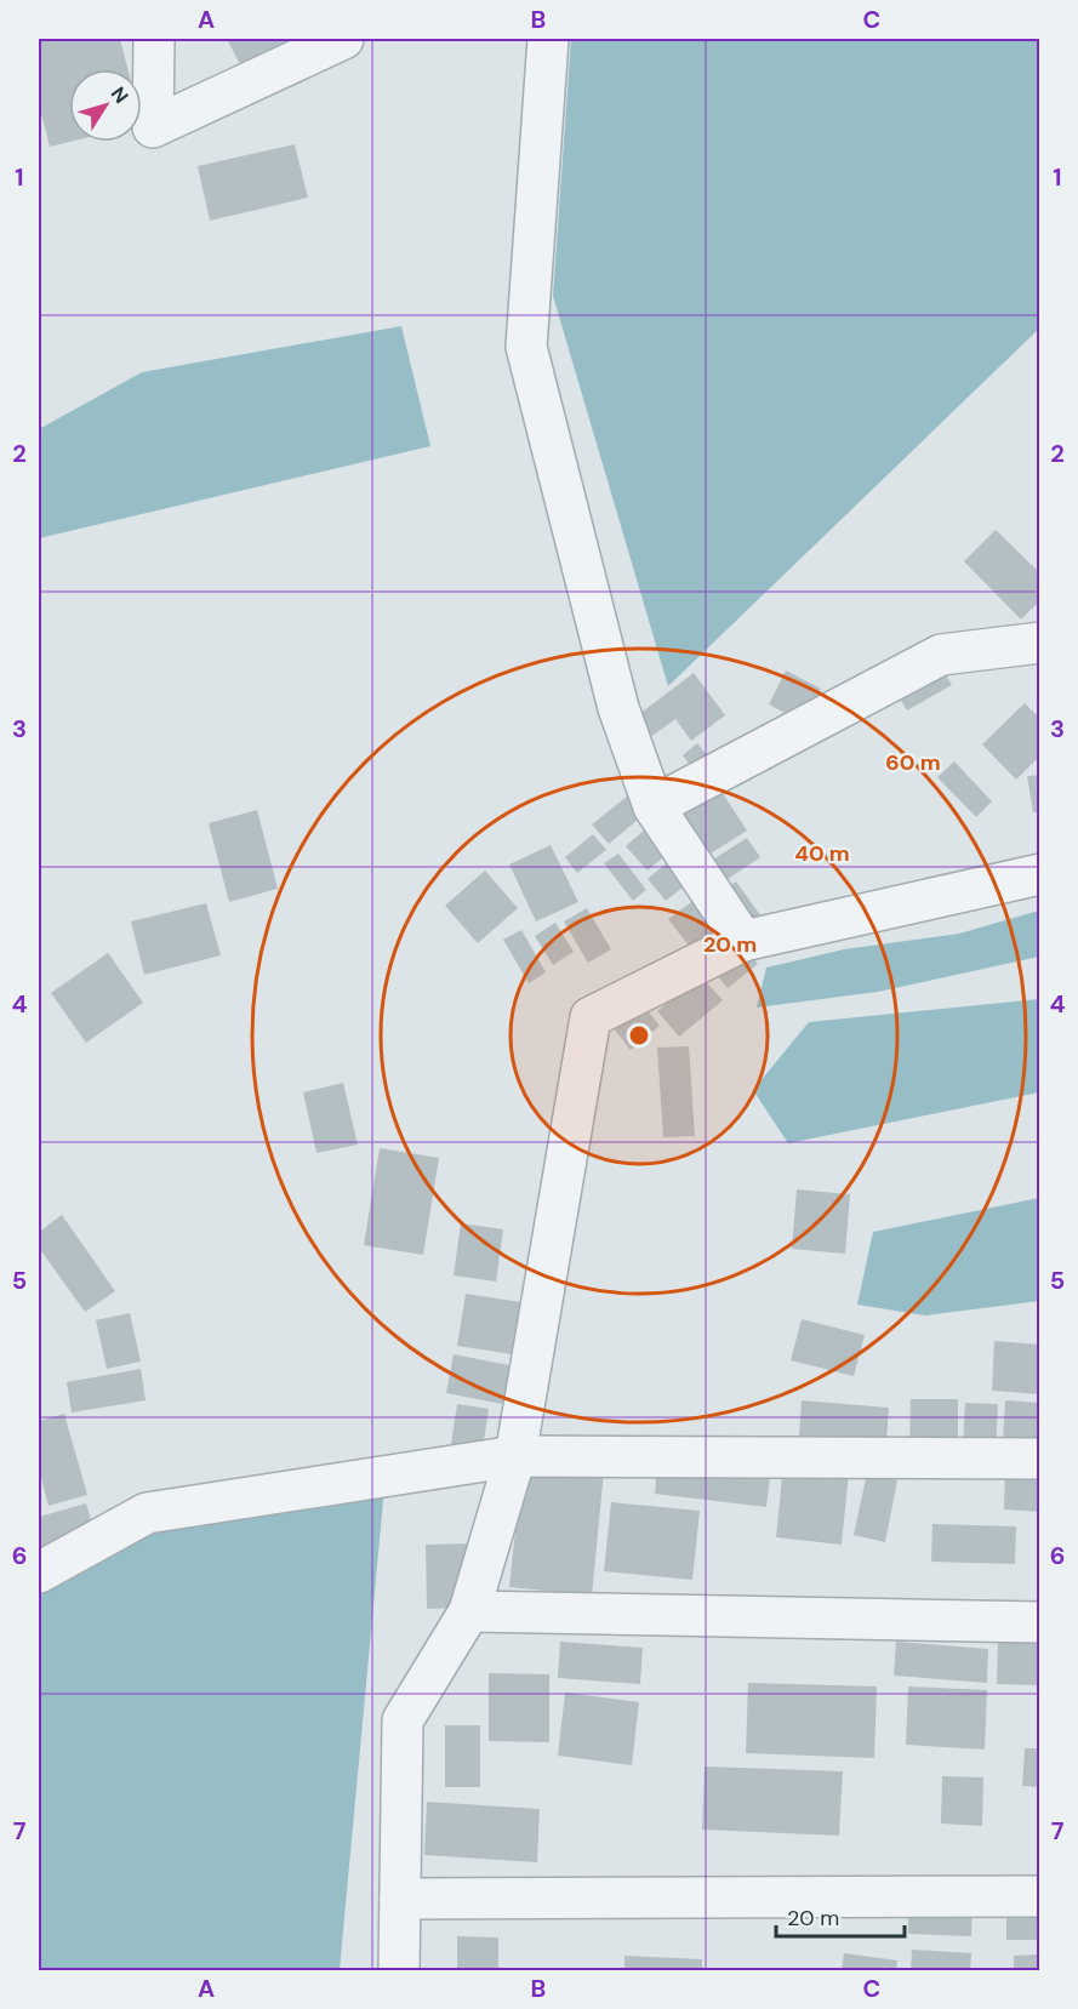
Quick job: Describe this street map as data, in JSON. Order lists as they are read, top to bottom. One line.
{"scale_bar":"20 m","north":"top right","grid":{"columns":["A","B","C"],"rows":["1","2","3","4","5","6","7"]},"rings":["60 m","40 m","20 m"]}
